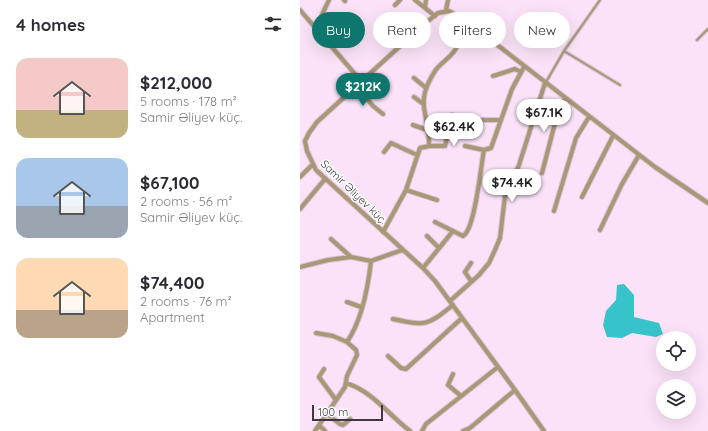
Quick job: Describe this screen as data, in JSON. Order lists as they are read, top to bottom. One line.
{"streets":{"street":["Samir Əliyev küç."]},"scale_bar":"100 m","page":{"heading":"4 homes","chip":["Buy","Rent","Filters","New"],"list":[{"name":"$212,000","note":"5 rooms · 178 m² · Samir Əliyev küç."},{"name":"$67,100","note":"2 rooms · 56 m² · Samir Əliyev küç."},{"name":"$74,400","note":"2 rooms · 76 m² · Apartment"}],"price":["$212K","$67.1K","$62.4K","$74.4K"],"scale":"100 m"}}
